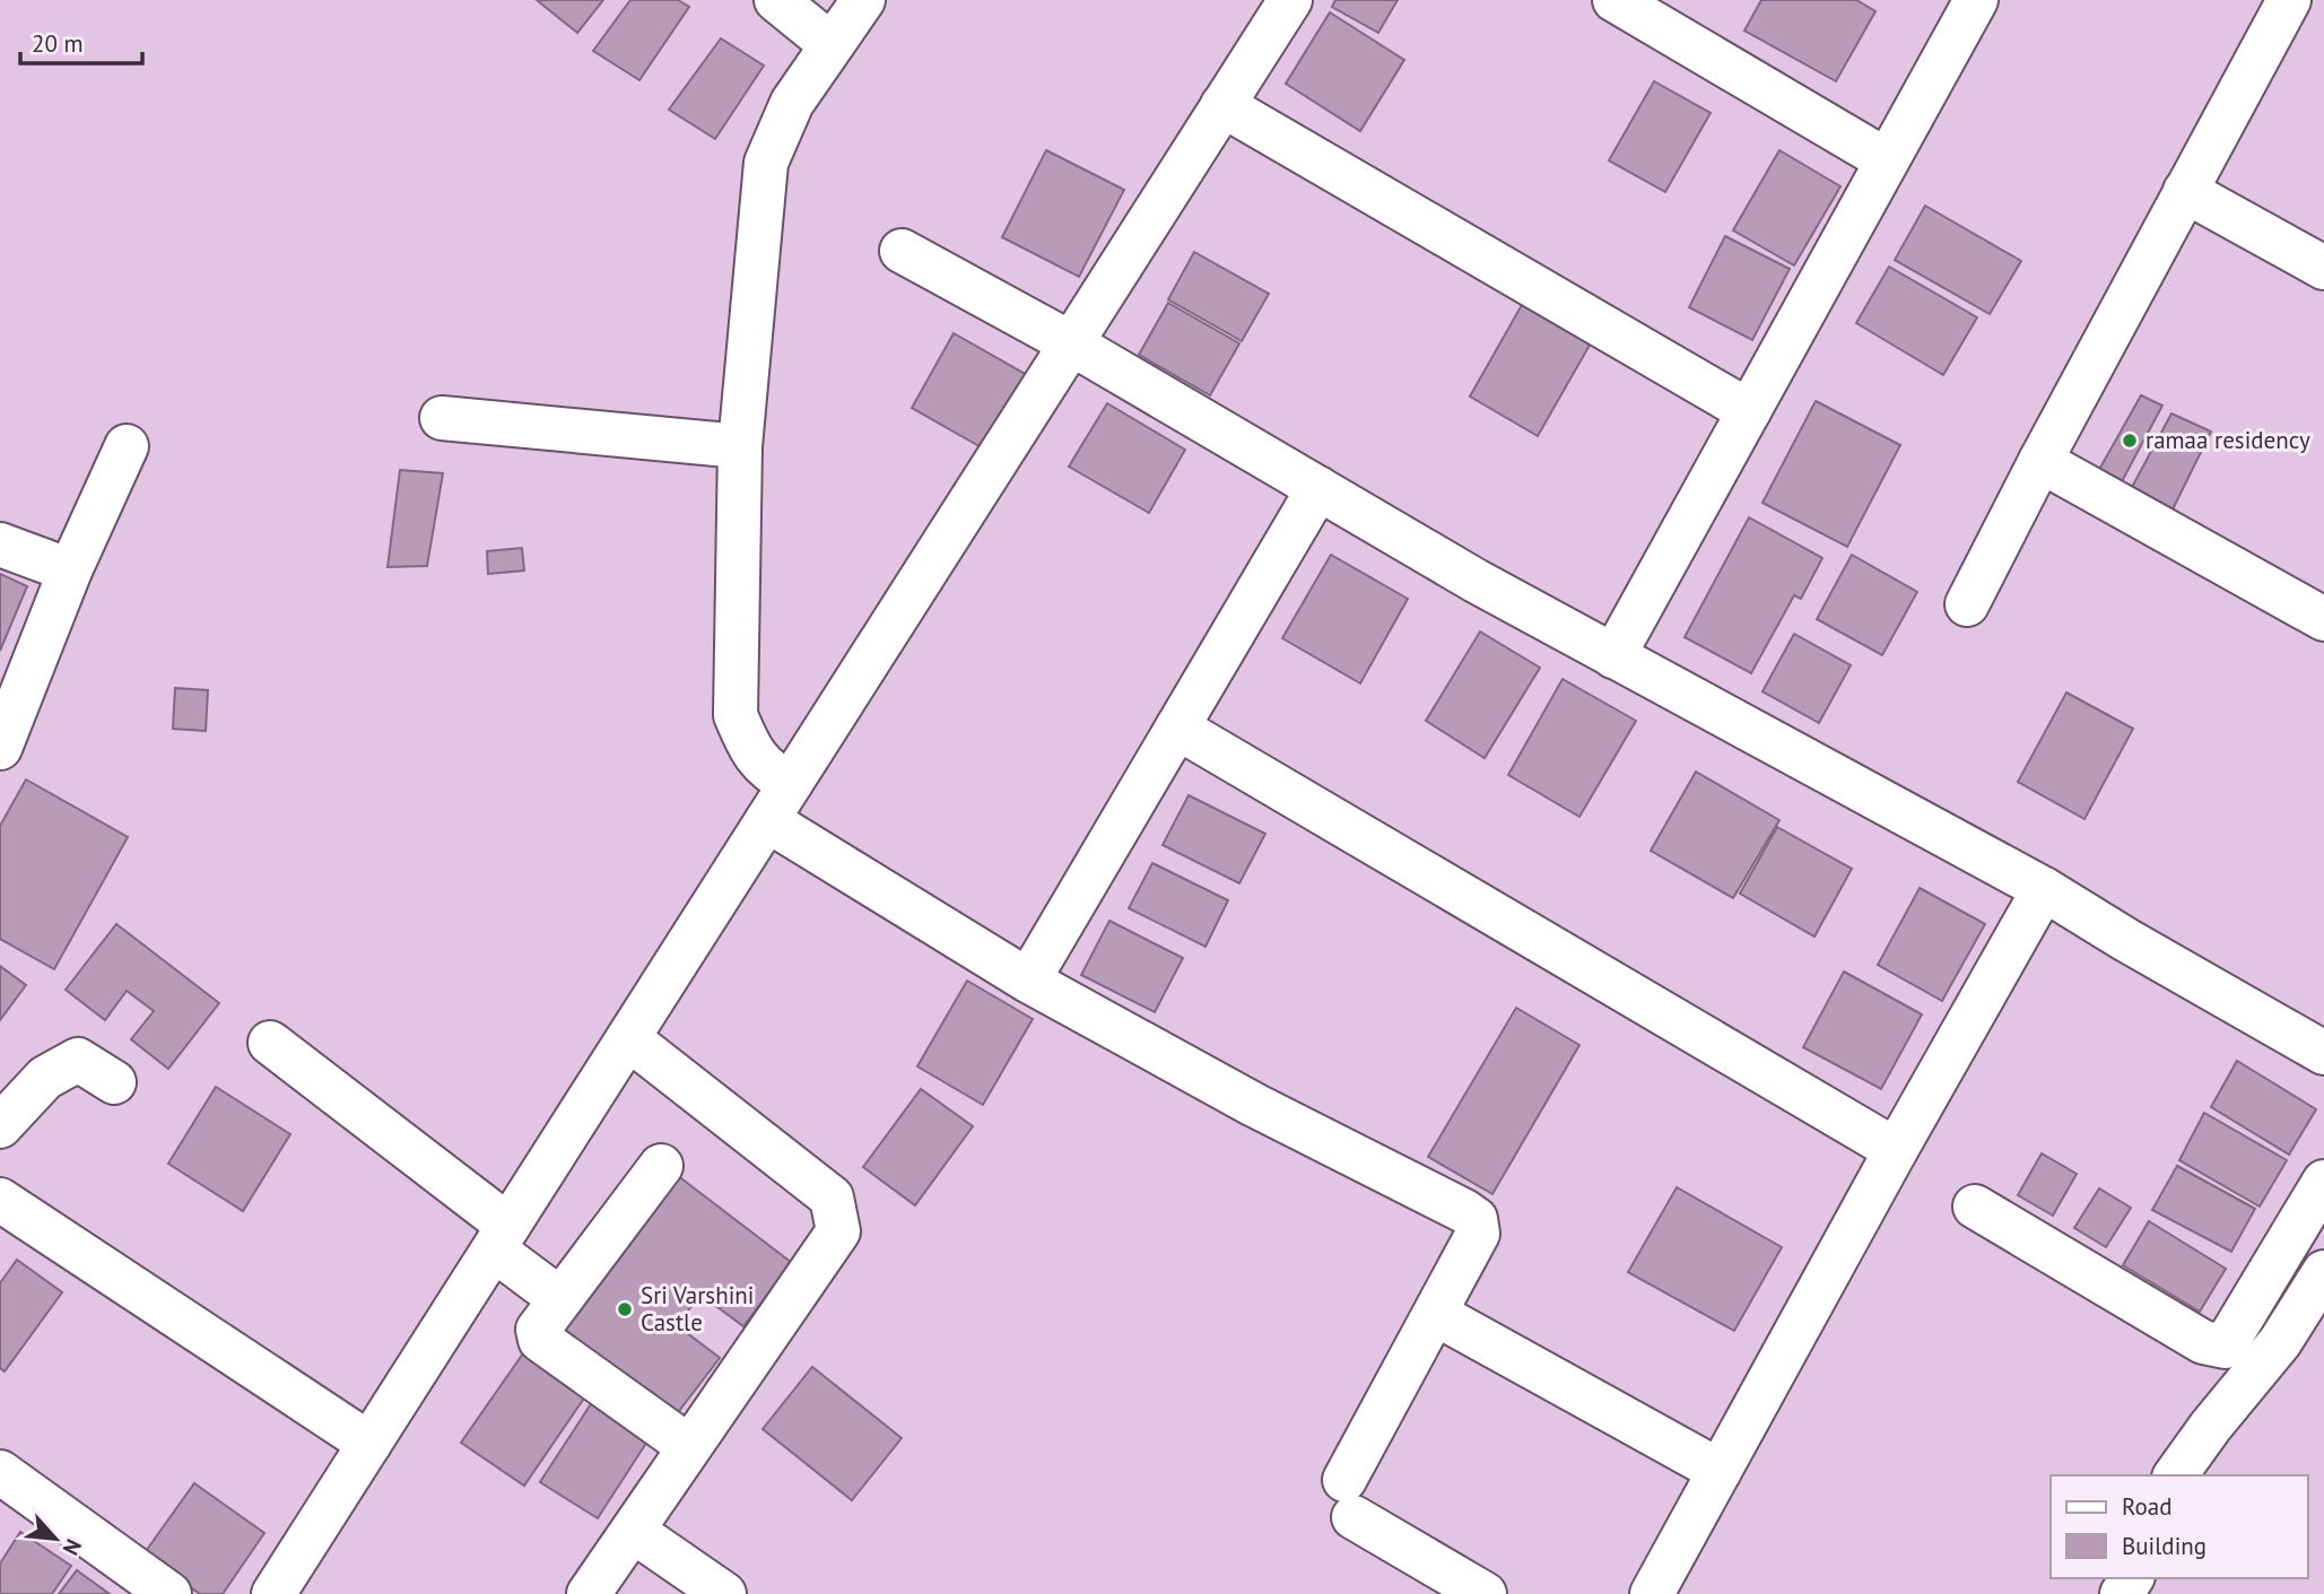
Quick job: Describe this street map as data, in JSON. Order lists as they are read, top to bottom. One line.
{"places":["ramaa residency","Sri Varshini Castle"],"legend":["Road","Building"],"scale_bar":"20 m","north":"bottom right"}
